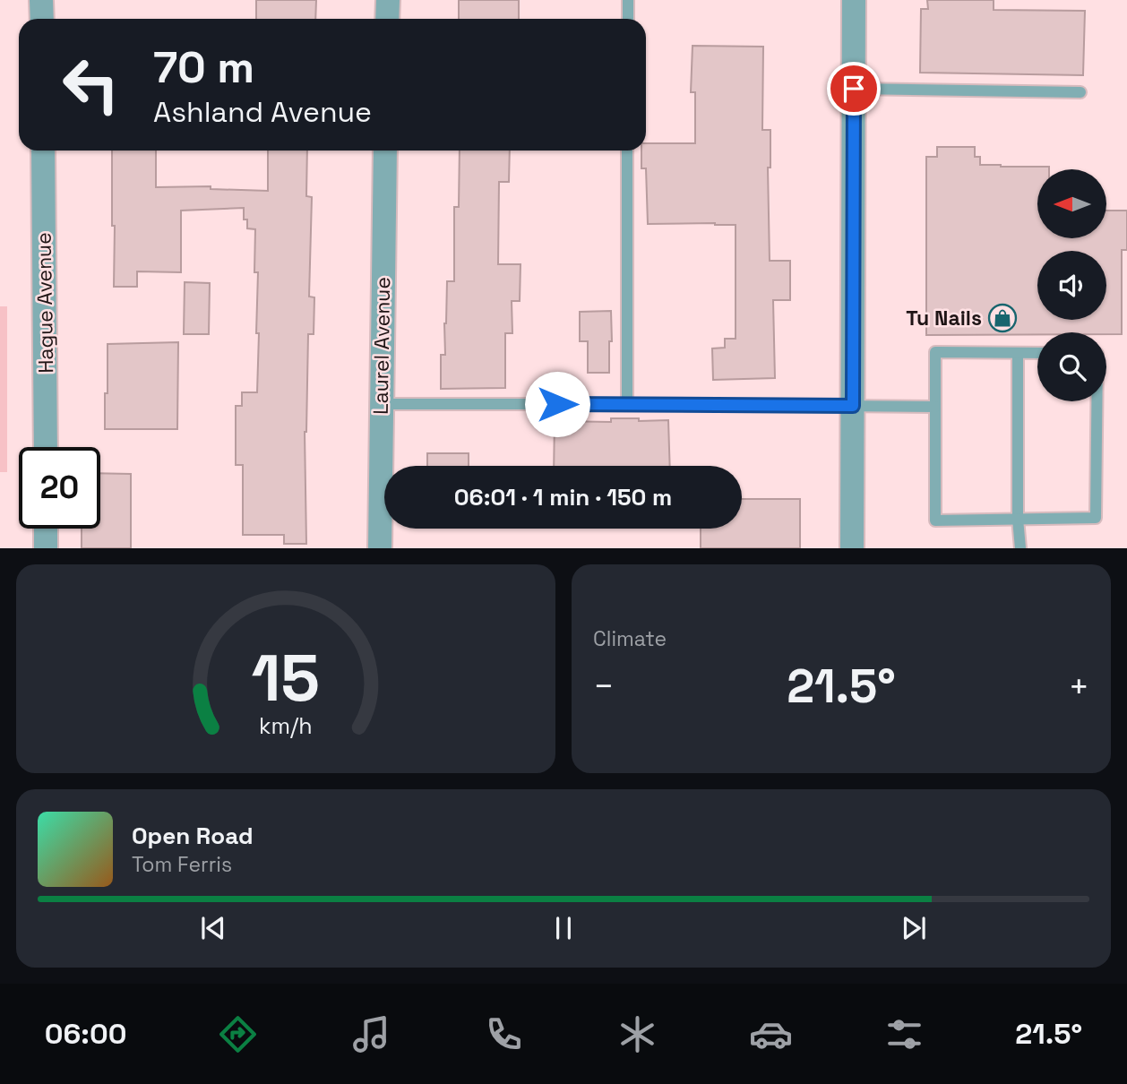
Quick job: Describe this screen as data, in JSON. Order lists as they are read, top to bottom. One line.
{"streets":{"street":["Hague Avenue","Laurel Avenue"]},"places":{"shop":["Tu Nails"]},"north":"left","page":{"turn":["70 m","Ashland Avenue"],"limit":"20","trip":"06:01 · 1 min · 150 m","tile":"Climate","heat":["−","21.5°","+"],"song":["Open Road","Tom Ferris"],"tabs":["06:00","21.5°"],"gauge":["15","km/h"]}}
